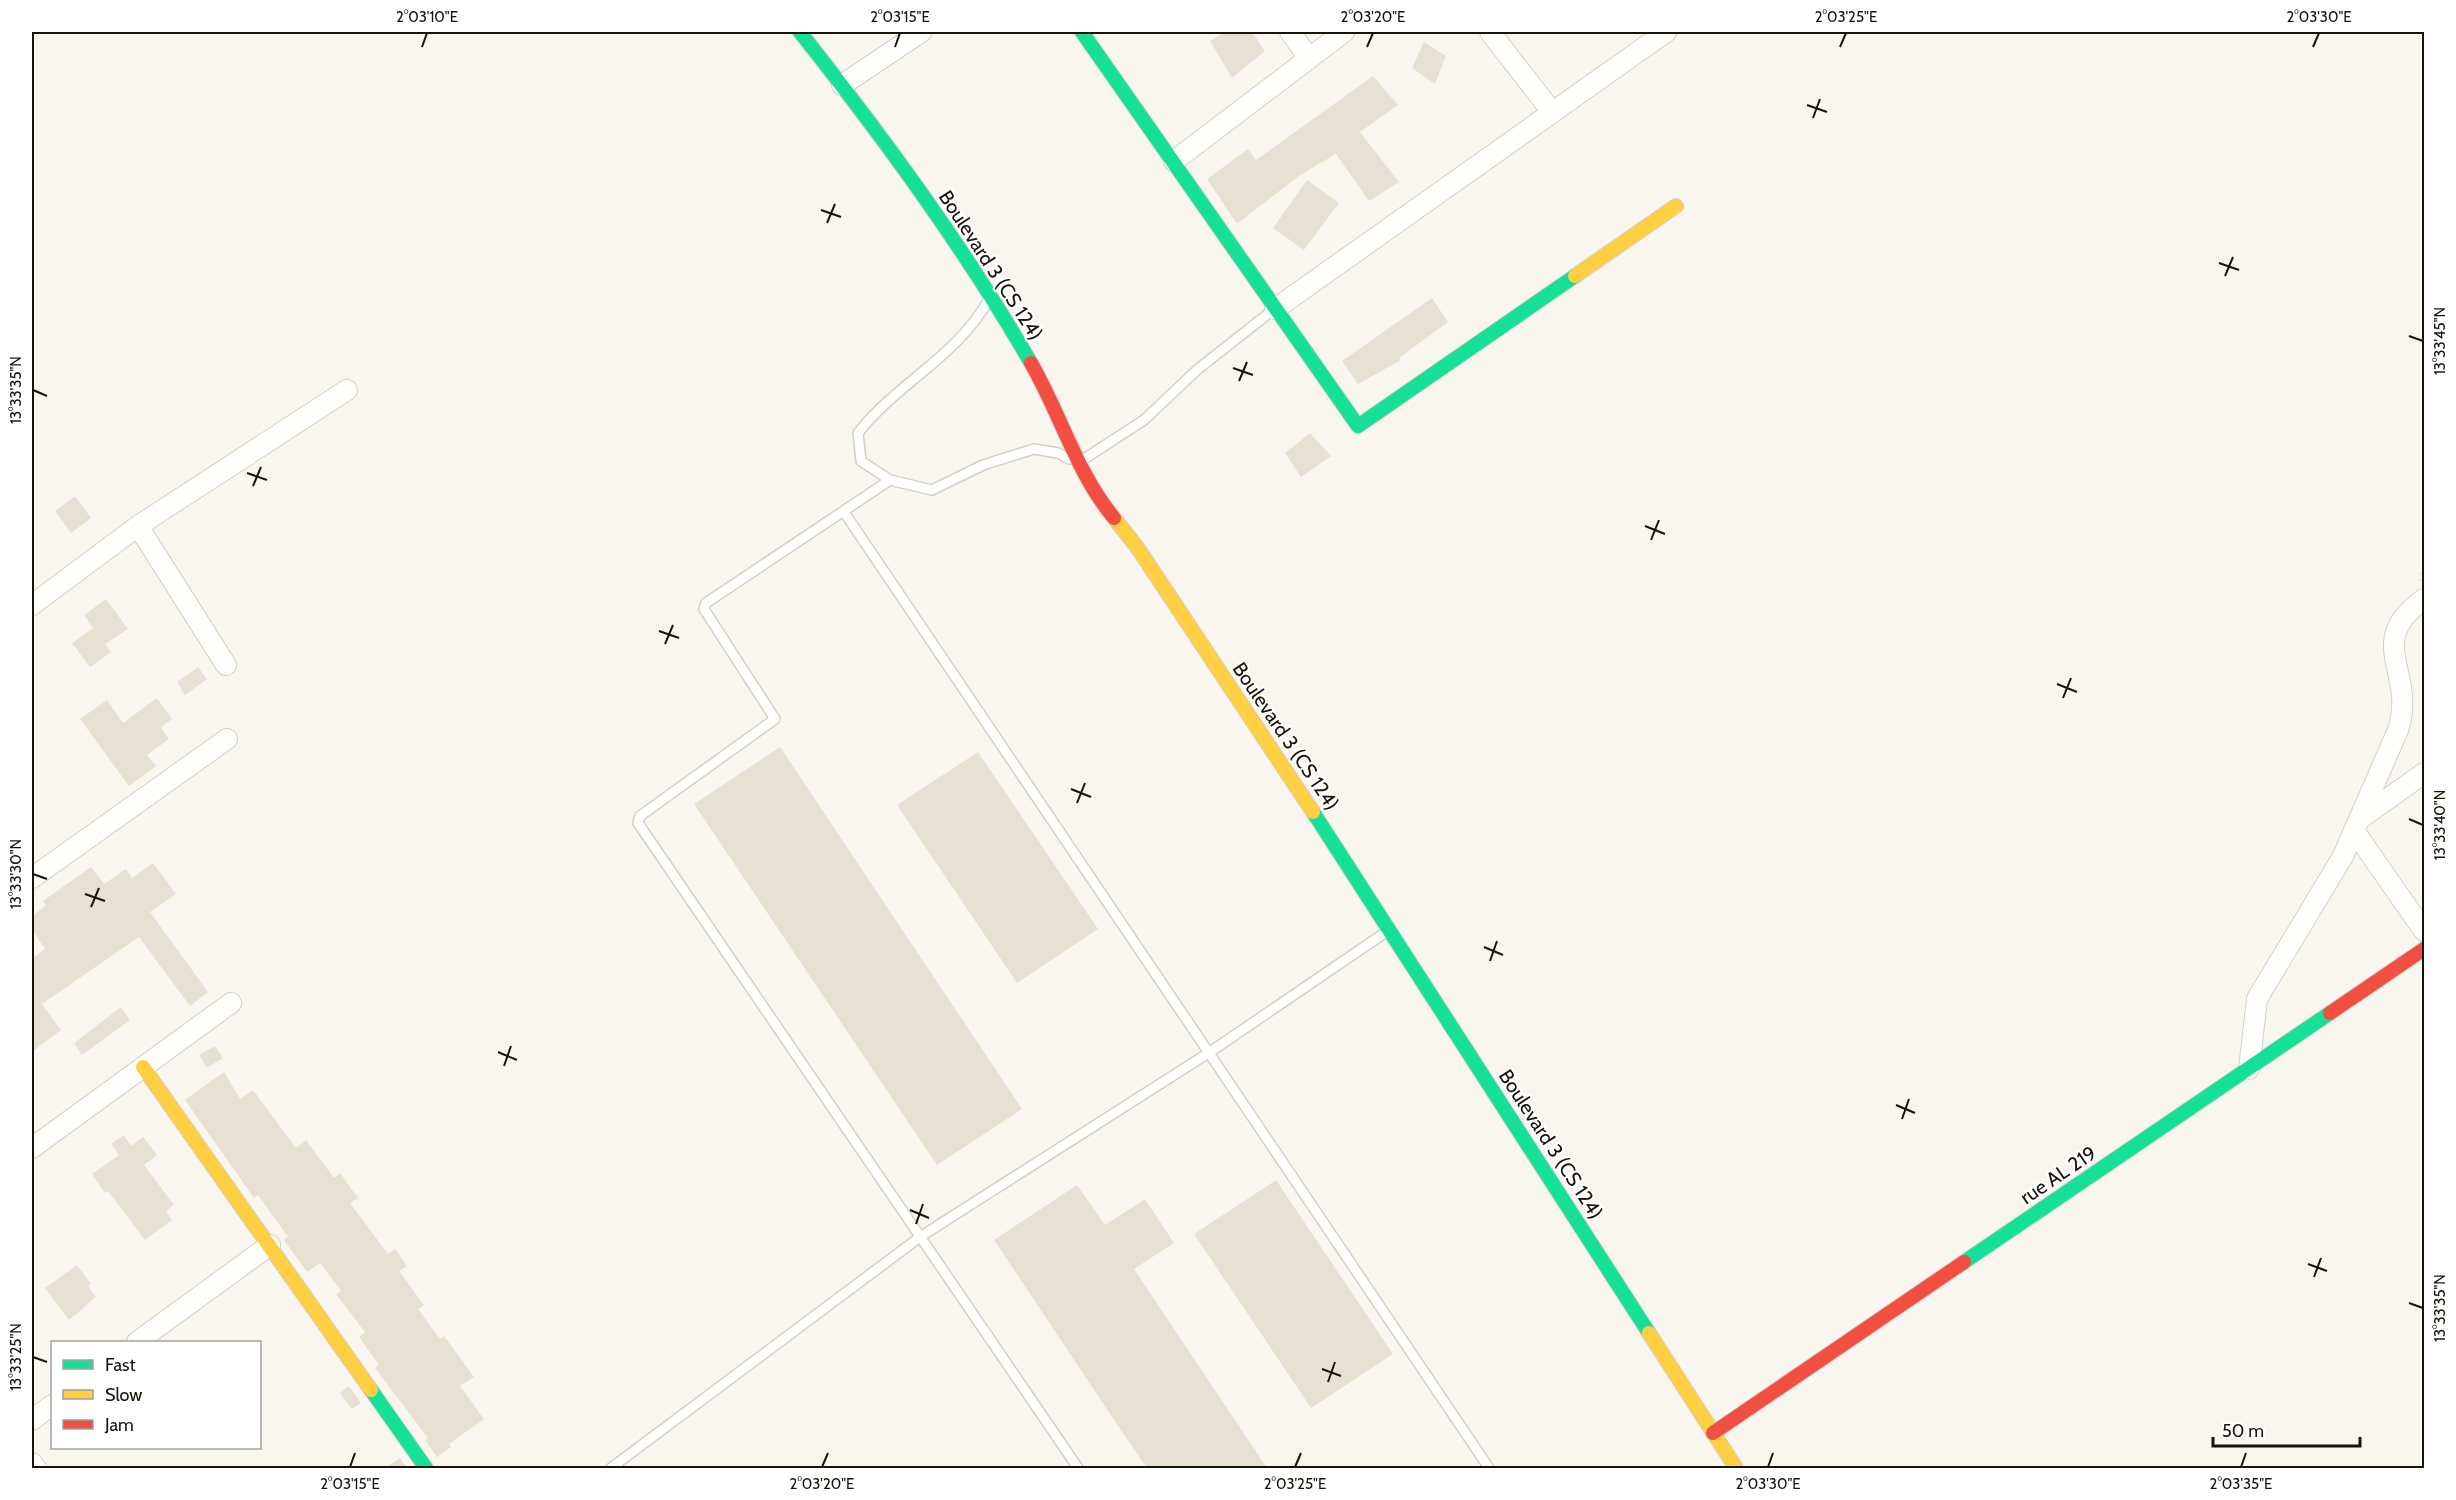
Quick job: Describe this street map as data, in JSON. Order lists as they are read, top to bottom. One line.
{"streets":{"street":["Boulevard 3 (CS 124)","rue AL 219"]},"crossings":[["Boulevard 3 (CS 124)","rue AL 219"]],"legend":["Fast","Slow","Jam"],"scale_bar":"50 m","coordinates":["2°03'10\"E","2°03'15\"E","2°03'20\"E","2°03'25\"E","2°03'30\"E","13°33'45\"N","13°33'35\"N","13°33'40\"N","13°33'30\"N","13°33'25\"N","2°03'35\"E"]}
